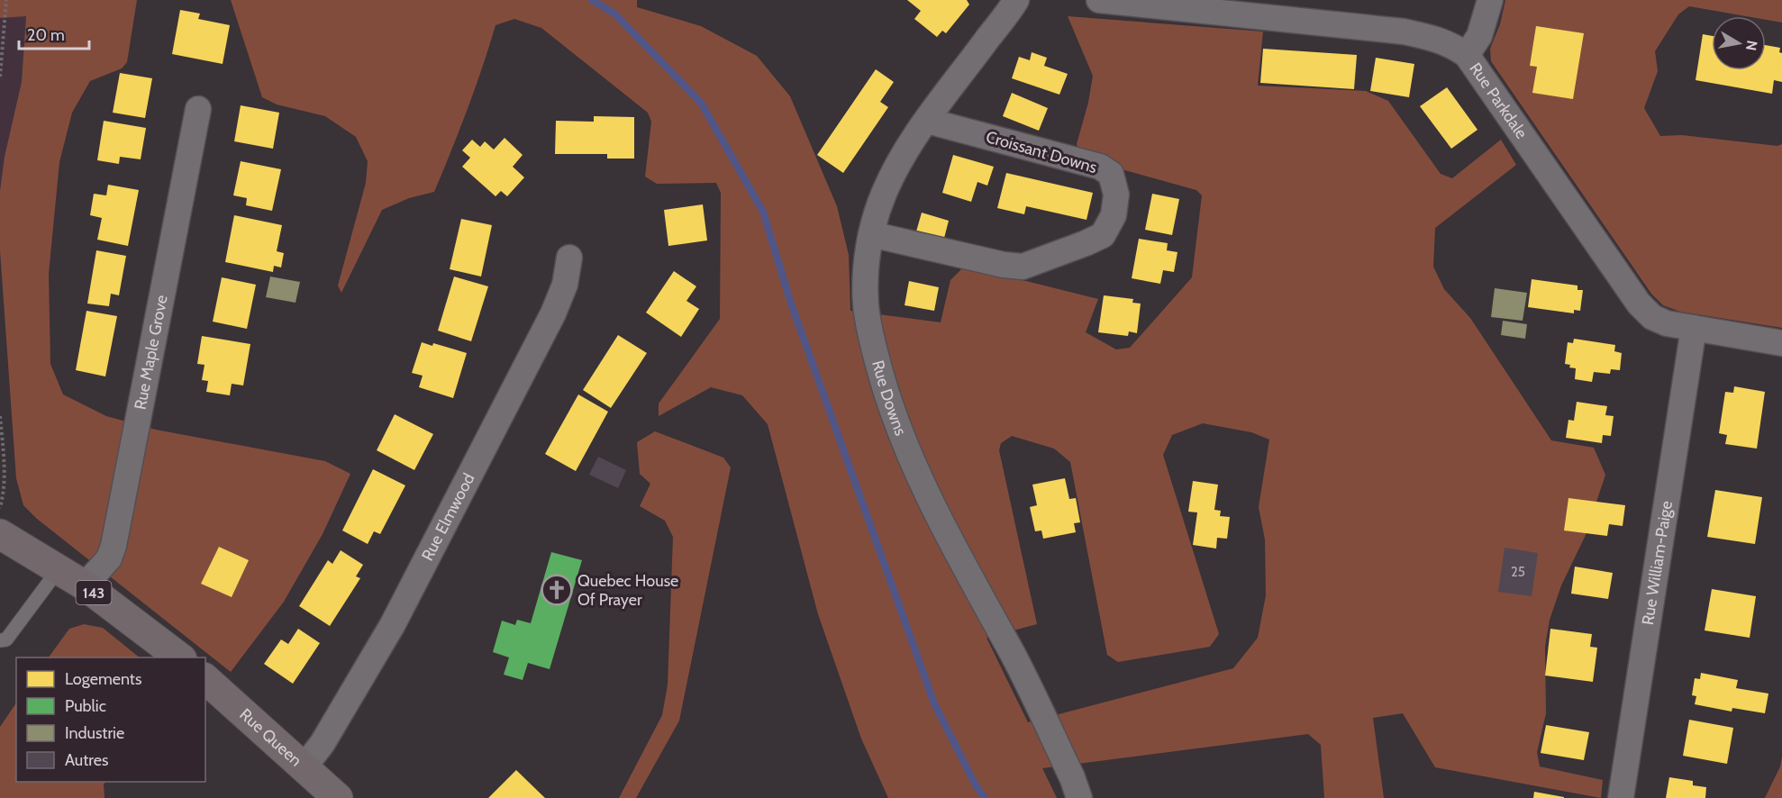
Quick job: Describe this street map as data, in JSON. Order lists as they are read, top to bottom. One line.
{"streets":{"main road":["143","Rue Queen"],"street":["Rue Parkdale","Croissant Downs","Rue Maple Grove","Rue Downs","Rue Elmwood","Rue William-Paige"]},"crossings":[["Rue Parkdale","Rue William-Paige"],["Croissant Downs","Rue Downs"],["Rue Maple Grove","143"],["Rue Elmwood","Rue Queen"]],"places":{"church":["Quebec House Of Prayer"]},"house_numbers":["25"],"legend":["Logements","Public","Industrie","Autres"],"scale_bar":"20 m","north":"right"}
